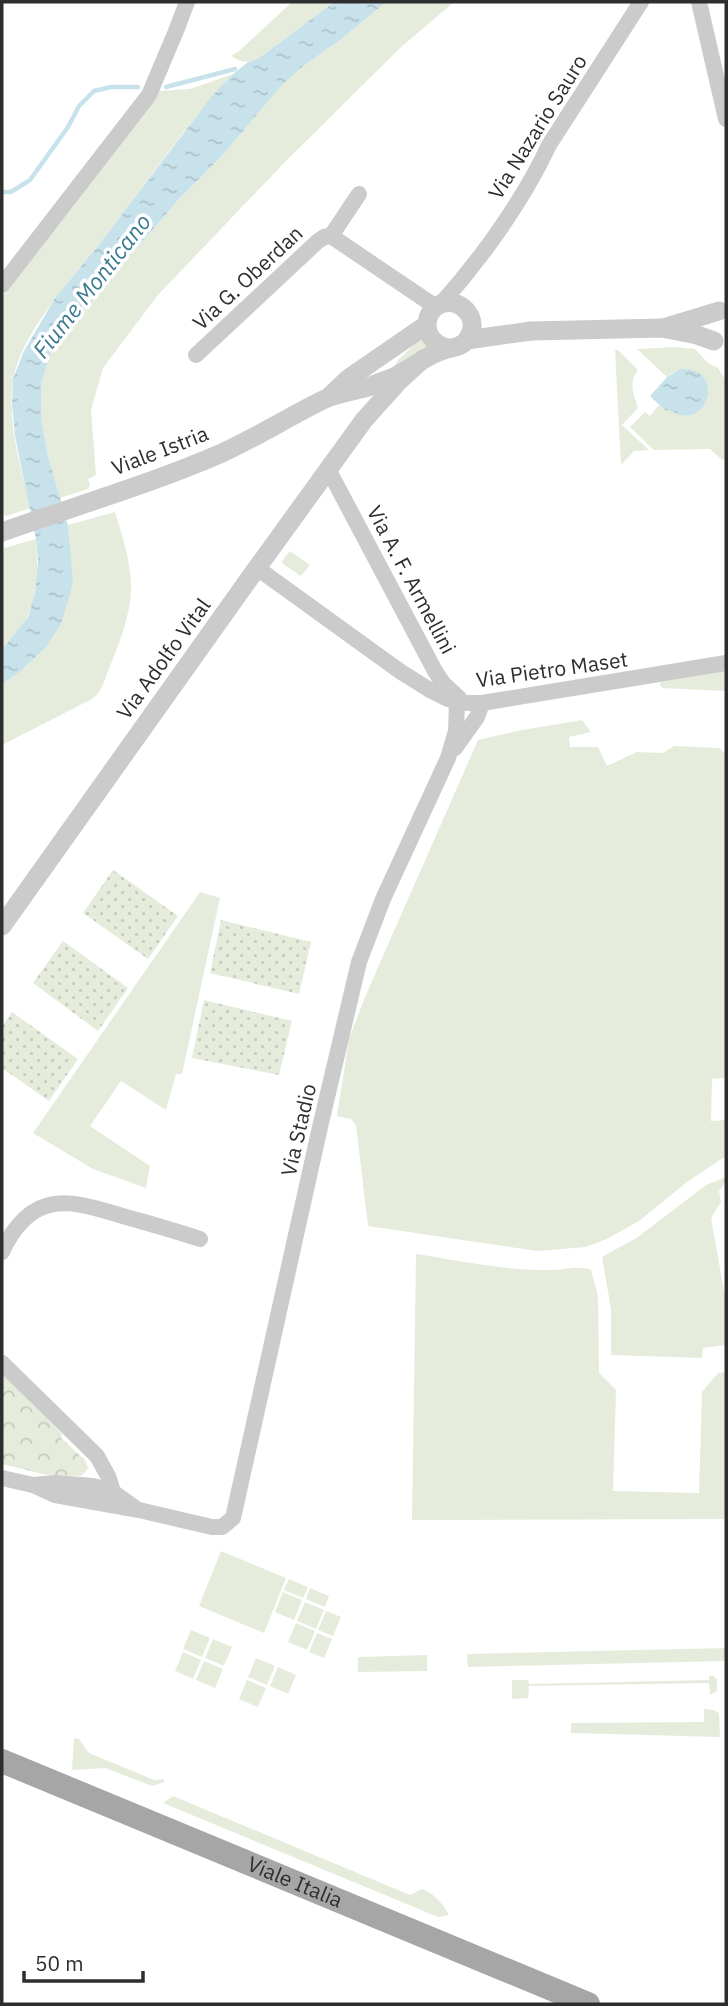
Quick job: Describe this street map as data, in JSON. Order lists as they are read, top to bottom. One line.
{"streets":{"main road":["Viale Italia"],"street":["Via Nazario Sauro","Via G. Oberdan","Viale Istria","Via A. F. Armellini","Via Adolfo Vital","Via Pietro Maset","Via Stadio"]},"crossings":[["Via Nazario Sauro","Via G. Oberdan"],["Via Nazario Sauro","Viale Istria"],["Via G. Oberdan","Viale Istria"],["Viale Istria","Via Adolfo Vital"],["Via A. F. Armellini","Via Adolfo Vital"],["Via A. F. Armellini","Via Pietro Maset"],["Via A. F. Armellini","Via Stadio"],["Via Adolfo Vital","Via Pietro Maset"],["Via Pietro Maset","Via Stadio"]],"water":["Fiume Monticano"],"scale_bar":"50 m"}
